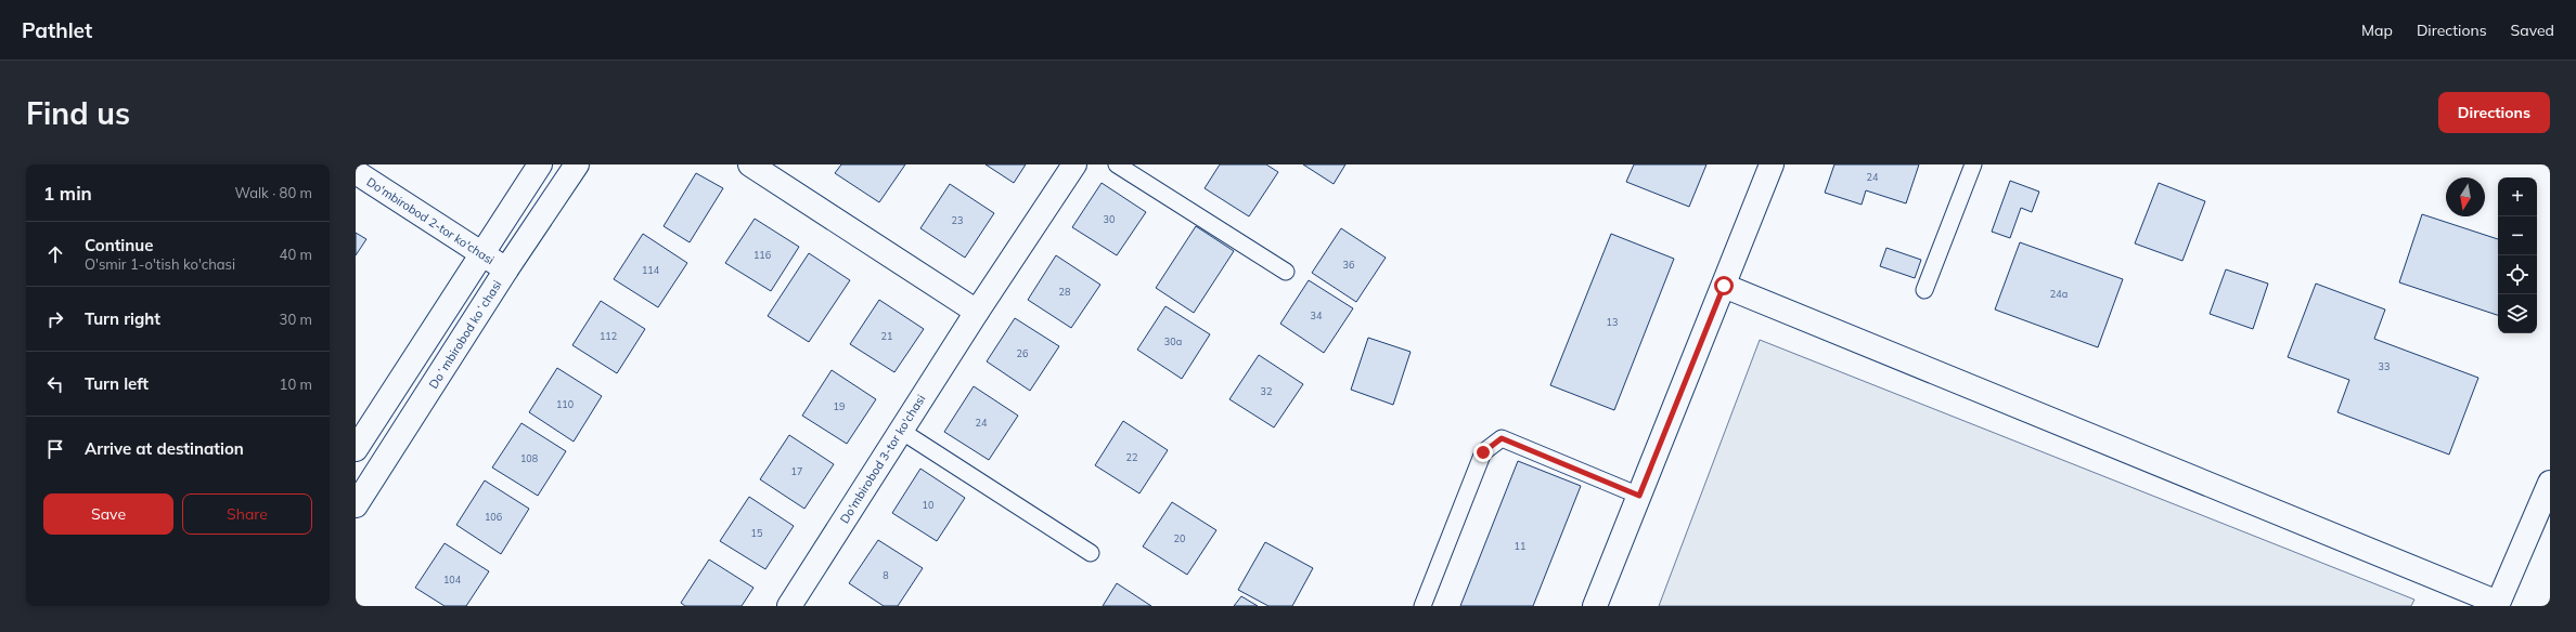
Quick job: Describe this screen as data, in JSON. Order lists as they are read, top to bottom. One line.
{"streets":{"street":["Do'mbirobod 2-tor ko'chasi","Doʻmbirobod koʻchasi","Do'mbirobod 3-tor ko'chasi"]},"crossings":[["Do'mbirobod 2-tor ko'chasi","Doʻmbirobod koʻchasi"]],"house_numbers":["24","30","23","116","36","114","28","24а","34","13","112","21","30а","26","33","32","110","19","24","22","108","17","10","106","15","20","11","8","104"],"north":"bottom","page":{"header":"Pathlet","nav":["Map","Directions","Saved"],"buttons":["Directions",["Save","Share"]],"title":"Find us","heading":["1 min","Walk · 80 m"],"map_buttons":["+","−"],"list":[["Continue","O'smir 1-o'tish ko'chasi","40 m"],["Turn right","30 m"],["Turn left","10 m"],"Arrive at destination"]}}
